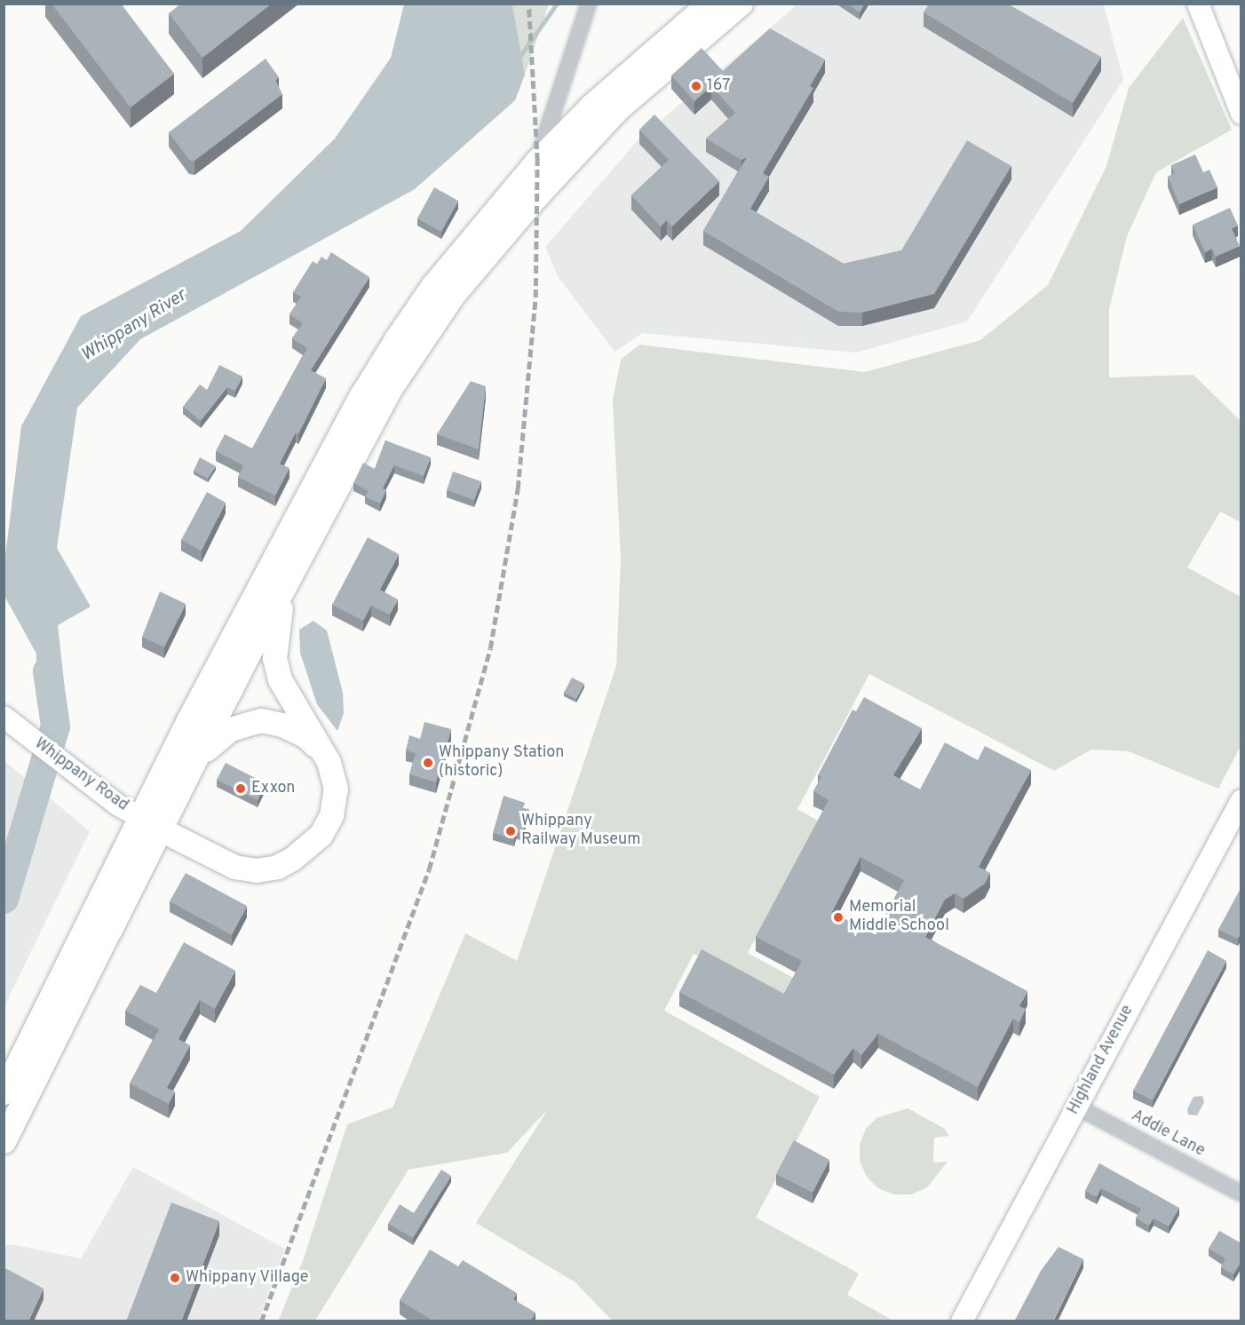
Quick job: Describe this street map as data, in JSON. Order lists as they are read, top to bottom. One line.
{"streets":{"street":["Whippany Road","Highland Avenue","Addie Lane"]},"crossings":[["Highland Avenue","Addie Lane"]],"water":["Whippany River"],"places":["167","Whippany Station (historic)","Exxon","Whippany Railway Museum","Memorial Middle School","Whippany Village"]}
